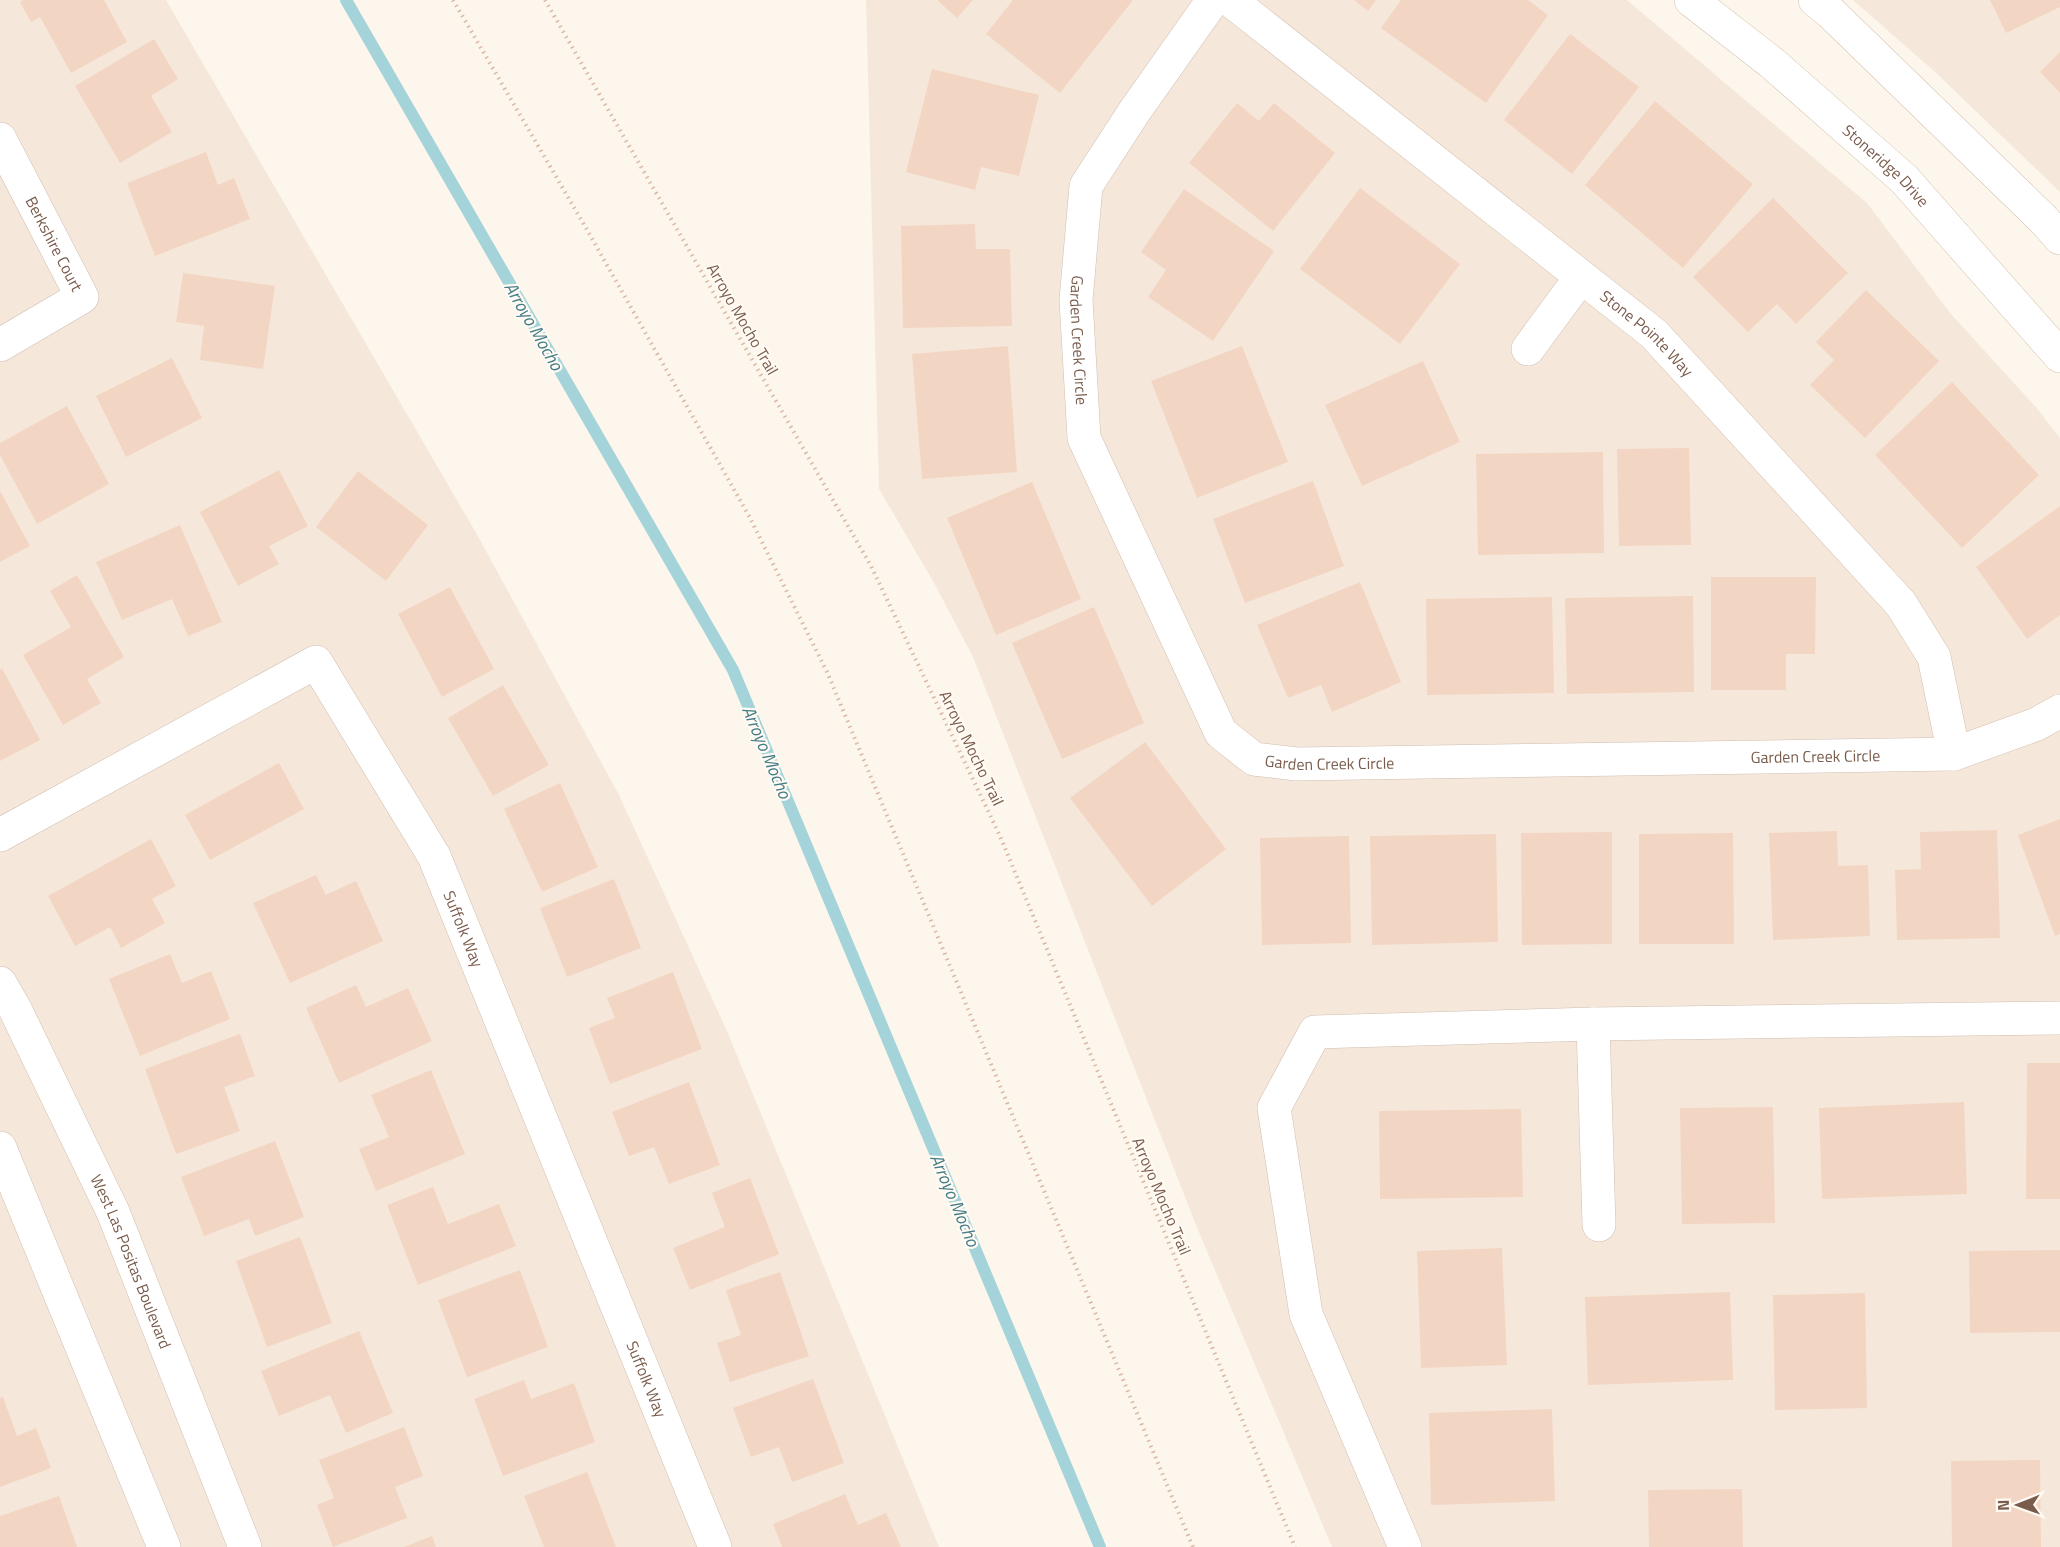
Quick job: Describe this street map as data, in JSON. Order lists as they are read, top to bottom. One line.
{"streets":{"street":["Stoneridge Drive","Berkshire Court","Stone Pointe Way","Garden Creek Circle","Suffolk Way","West Las Positas Boulevard"],"path":["Arroyo Mocho Trail"]},"crossings":[["Stone Pointe Way","Garden Creek Circle"]],"water":["Arroyo Mocho"],"north":"left"}
